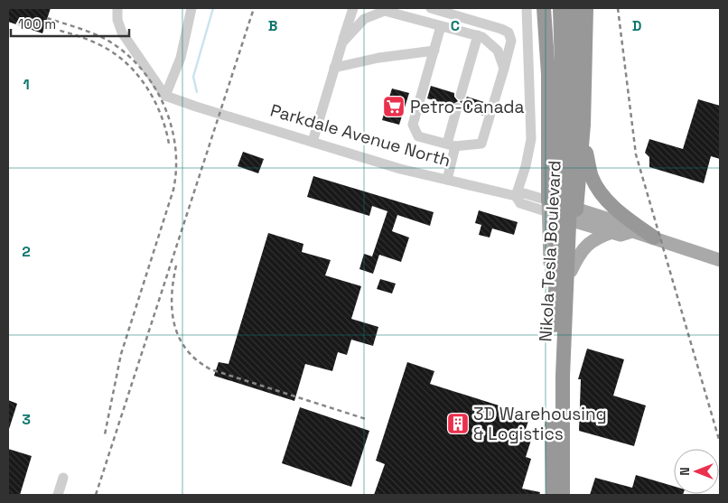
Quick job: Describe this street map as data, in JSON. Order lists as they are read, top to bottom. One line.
{"streets":{"highway":["Nikola Tesla Boulevard"],"main road":["Parkdale Avenue North"]},"places":{"supermarket":["Petro-Canada"],"building":["3D Warehousing & Logistics"]},"scale_bar":"100 m","north":"left","grid":{"columns":["B","C","D"],"rows":["1","2","3"]}}
